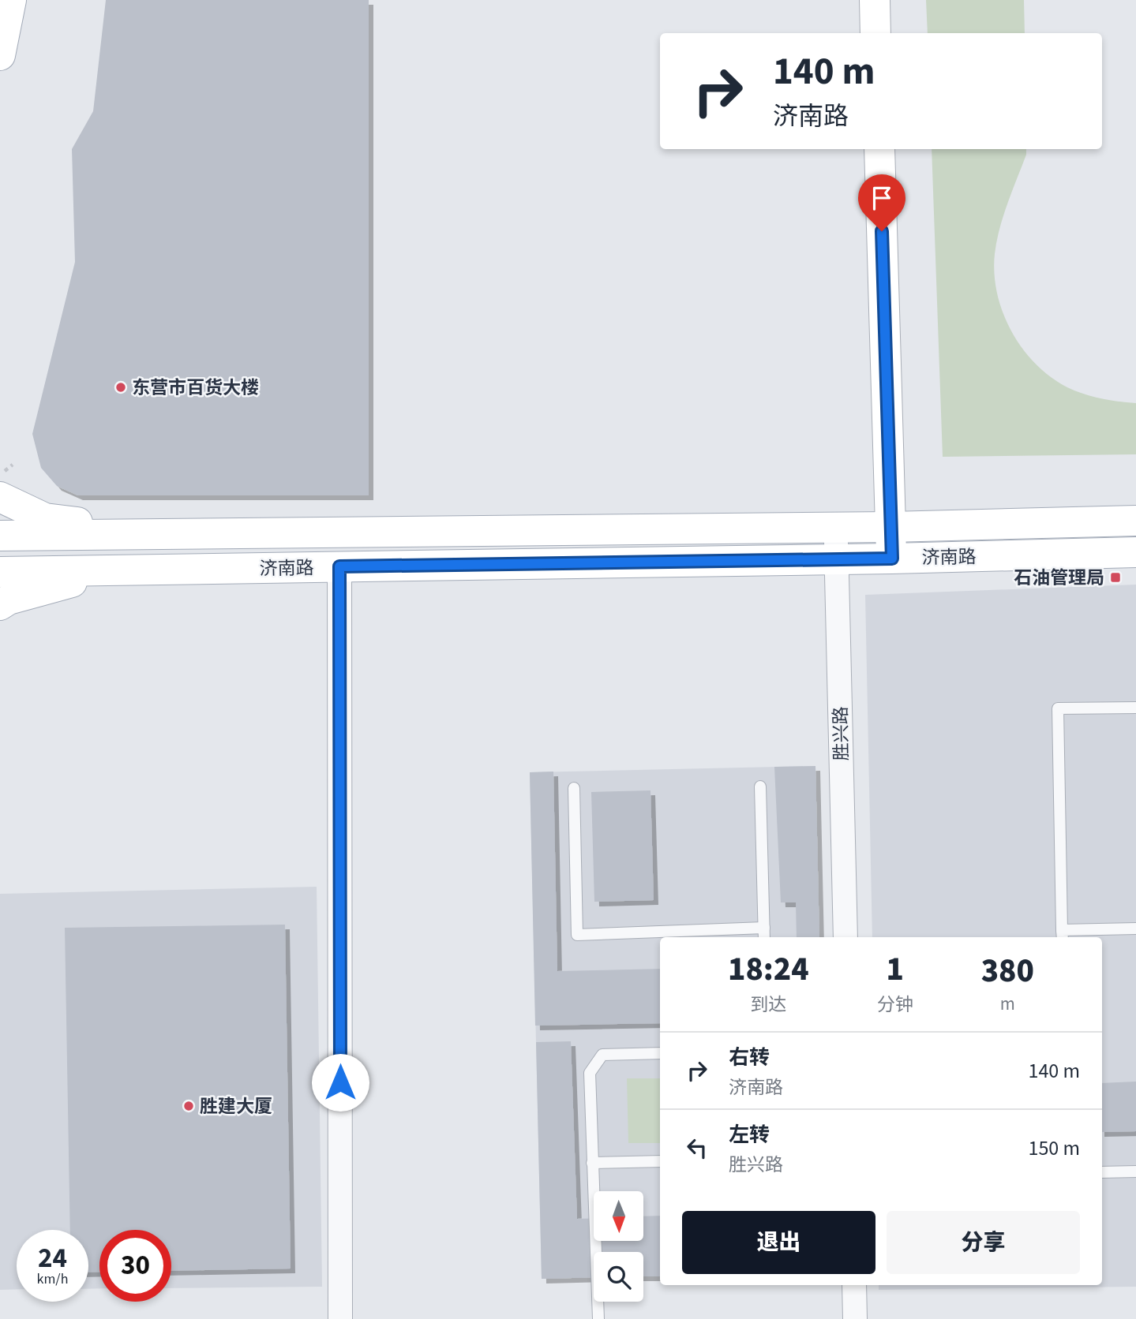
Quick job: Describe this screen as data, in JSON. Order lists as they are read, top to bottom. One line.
{"streets":{"main road":["济南路"],"street":["胜兴路"]},"crossings":[["济南路","胜兴路"]],"places":{"other":["东营市百货大楼","胜建大厦"],"transit":["石油管理局"]},"north":"bottom","page":{"turn":["140 m","济南路"],"eta":["18:24","到达","1","分钟","380","m"],"list":[{"name":"右转","note":"济南路","value":"140 m"},{"name":"左转","note":"胜兴路","value":"150 m"}],"buttons":["退出","分享"],"speed":"24 km/h","limit":"30"}}
